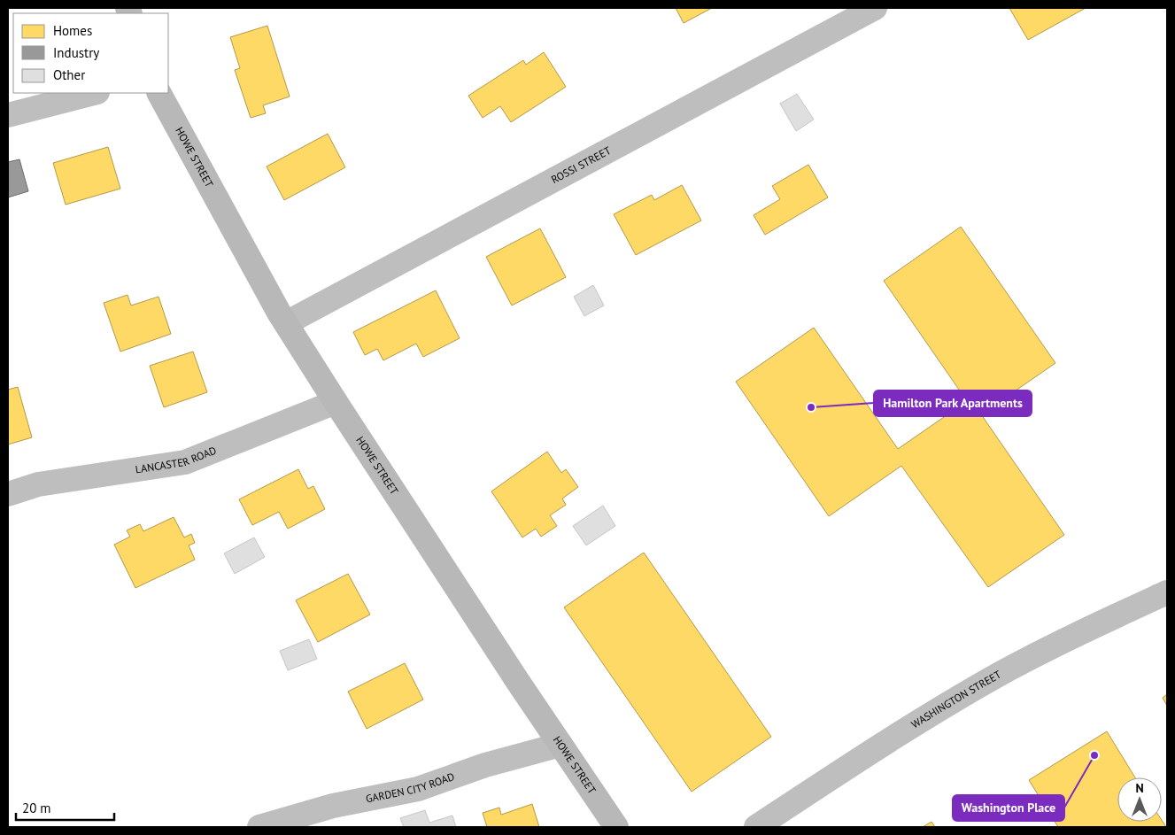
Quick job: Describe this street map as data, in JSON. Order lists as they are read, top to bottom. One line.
{"streets":{"main road":["HOWE STREET"],"street":["ROSSI STREET","LANCASTER ROAD","WASHINGTON STREET","GARDEN CITY ROAD"]},"crossings":[["HOWE STREET","ROSSI STREET"],["HOWE STREET","LANCASTER ROAD"],["HOWE STREET","GARDEN CITY ROAD"]],"places":["Hamilton Park Apartments","Washington Place"],"legend":["Homes","Industry","Other"],"scale_bar":"20 m","north":"top"}
